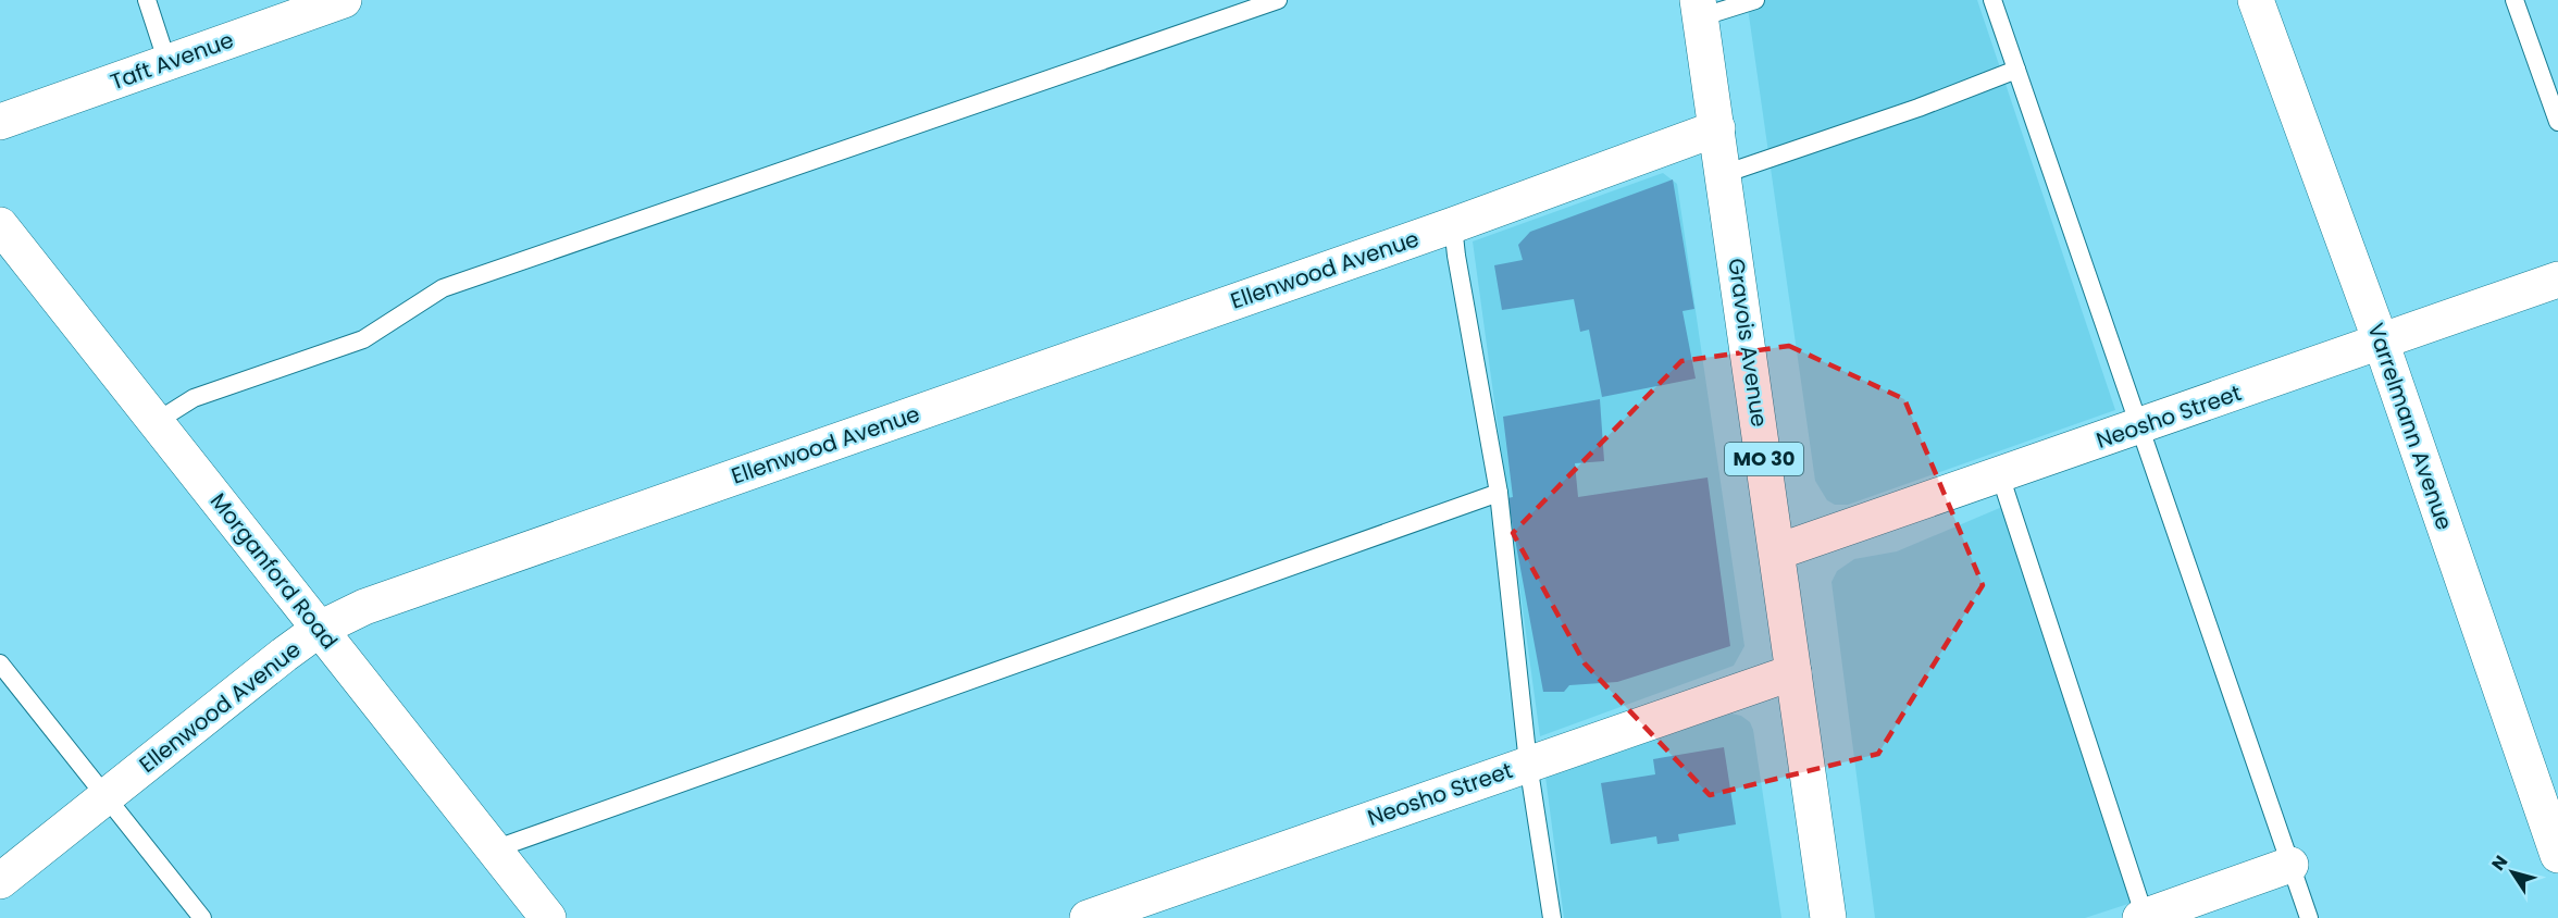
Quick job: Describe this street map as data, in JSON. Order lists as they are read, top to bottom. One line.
{"streets":{"street":["Taft Avenue","Ellenwood Avenue","Gravois Avenue","Neosho Street","Varrelmann Avenue","MO 30","Morganford Road"]},"crossings":[["Ellenwood Avenue","Gravois Avenue"],["Ellenwood Avenue","Morganford Road"],["Gravois Avenue","Neosho Street"],["Neosho Street","Varrelmann Avenue"]],"north":"top left"}
